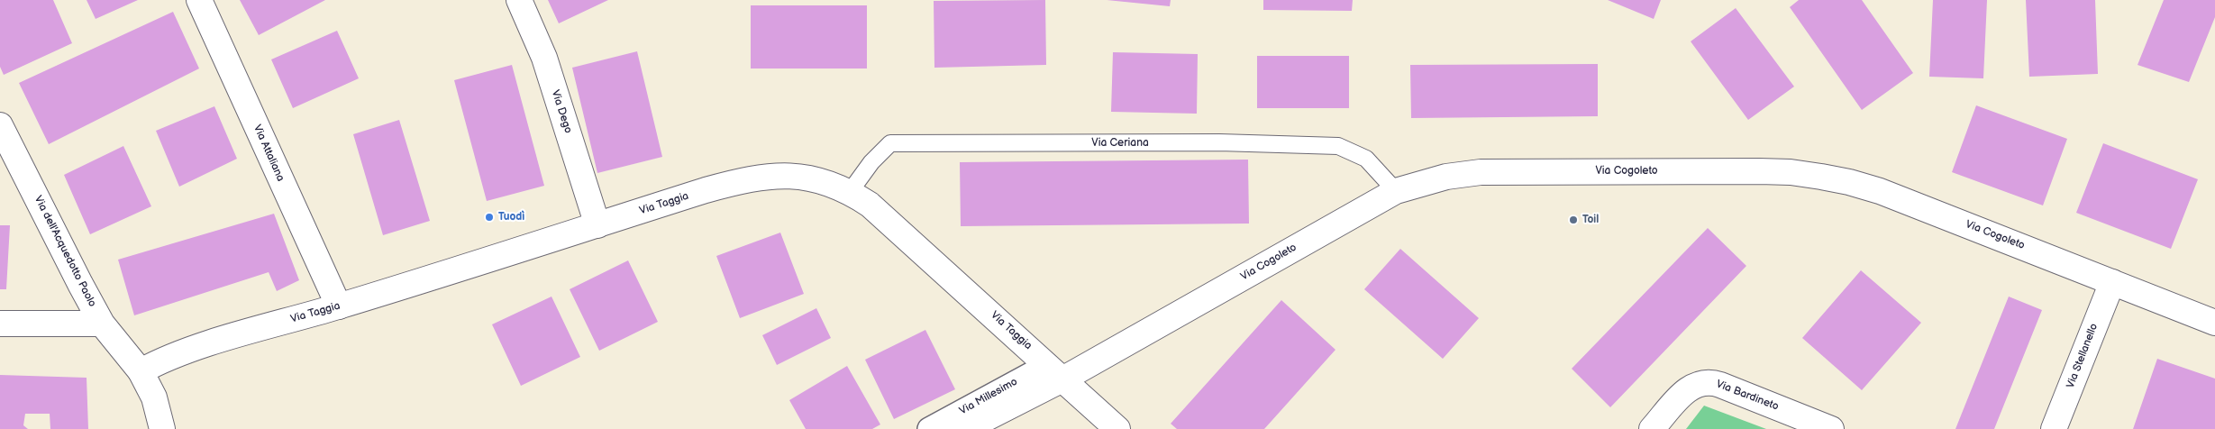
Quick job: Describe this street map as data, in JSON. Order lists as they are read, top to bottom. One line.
{"streets":{"street":["Via Dego","Via Attaliana","Via Cogoleto","Via Taggia","Via dell'Acquedotto Paolo","Via Stellanello","Via Bardineto","Via Millesimo"],"lane":["Via Ceriana"]},"crossings":[["Via Dego","Via Taggia"],["Via Ceriana","Via Cogoleto"],["Via Ceriana","Via Taggia"],["Via Attaliana","Via Taggia"],["Via Cogoleto","Via Taggia"],["Via Cogoleto","Via Stellanello"],["Via Cogoleto","Via Millesimo"],["Via Taggia","Via dell'Acquedotto Paolo"],["Via Taggia","Via Millesimo"]],"places":["Tuodì","Toil"]}
